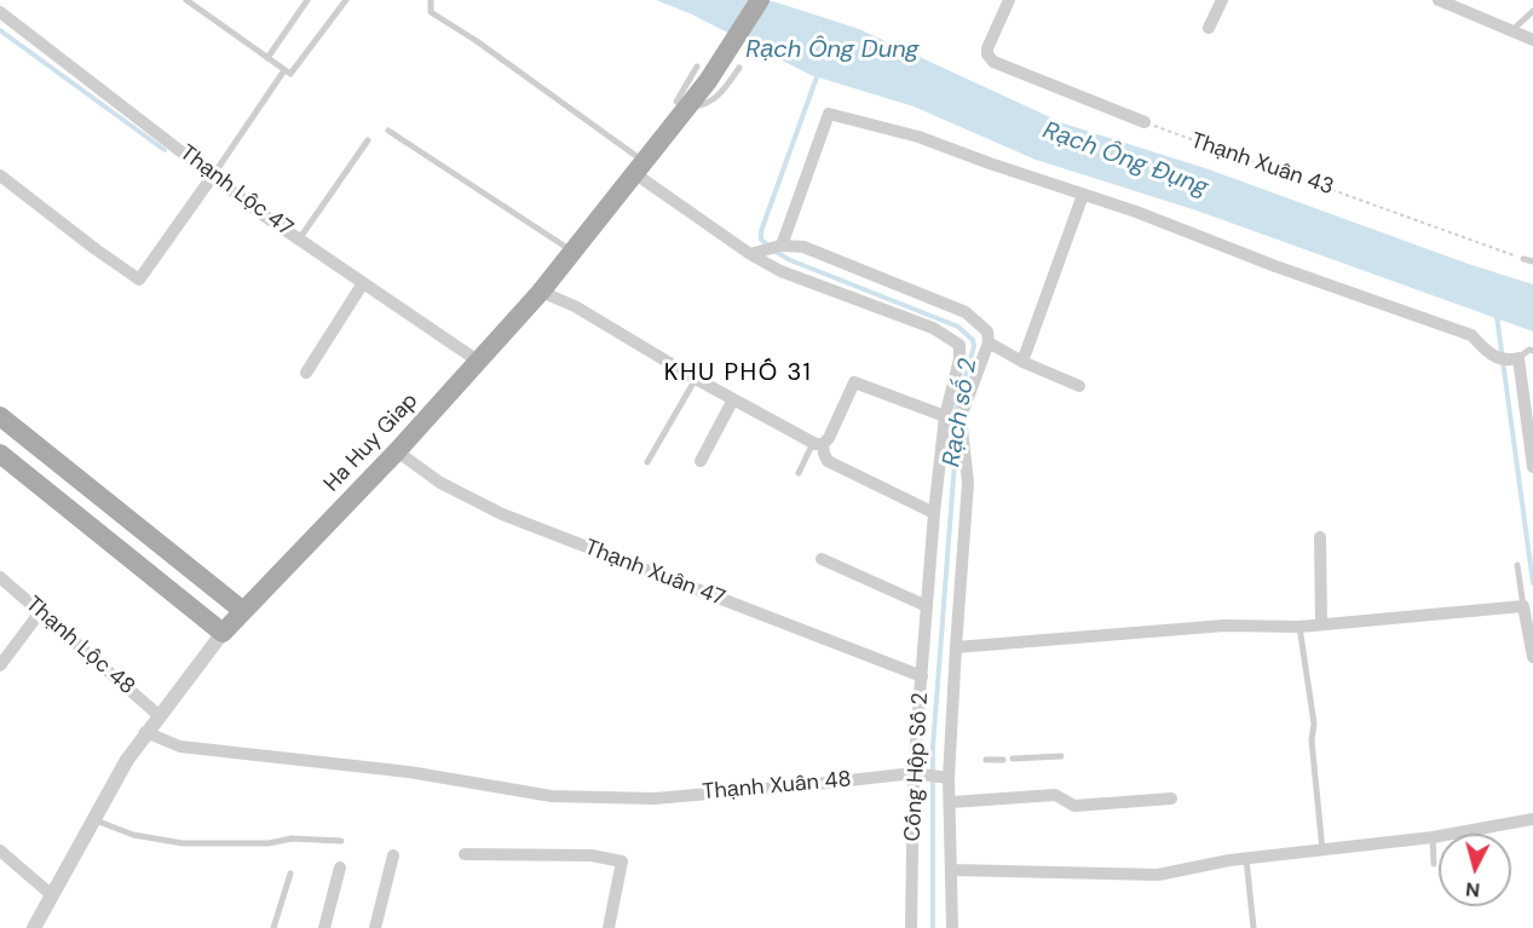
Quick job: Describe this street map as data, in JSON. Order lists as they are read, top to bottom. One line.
{"streets":{"main road":["Ha Huy Giap"],"street":["Thạnh Lộc 47","Thạnh Xuân 47","Thạnh Lộc 48","Cống Hộp Số 2","Thạnh Xuân 48"],"path":["Thạnh Xuân 43"]},"crossings":[["Thạnh Lộc 47","Ha Huy Giap"],["Ha Huy Giap","Thạnh Xuân 47"],["Ha Huy Giap","Thạnh Lộc 48"],["Ha Huy Giap","Cống Hộp Số 2"],["Ha Huy Giap","Thạnh Xuân 48"],["Thạnh Xuân 47","Cống Hộp Số 2"],["Cống Hộp Số 2","Thạnh Xuân 48"]],"districts":["KHU PHỐ 31"],"water":["Rạch Ông Dung","Rạch Ông Đụng","Rạch số 2"],"north":"bottom"}
